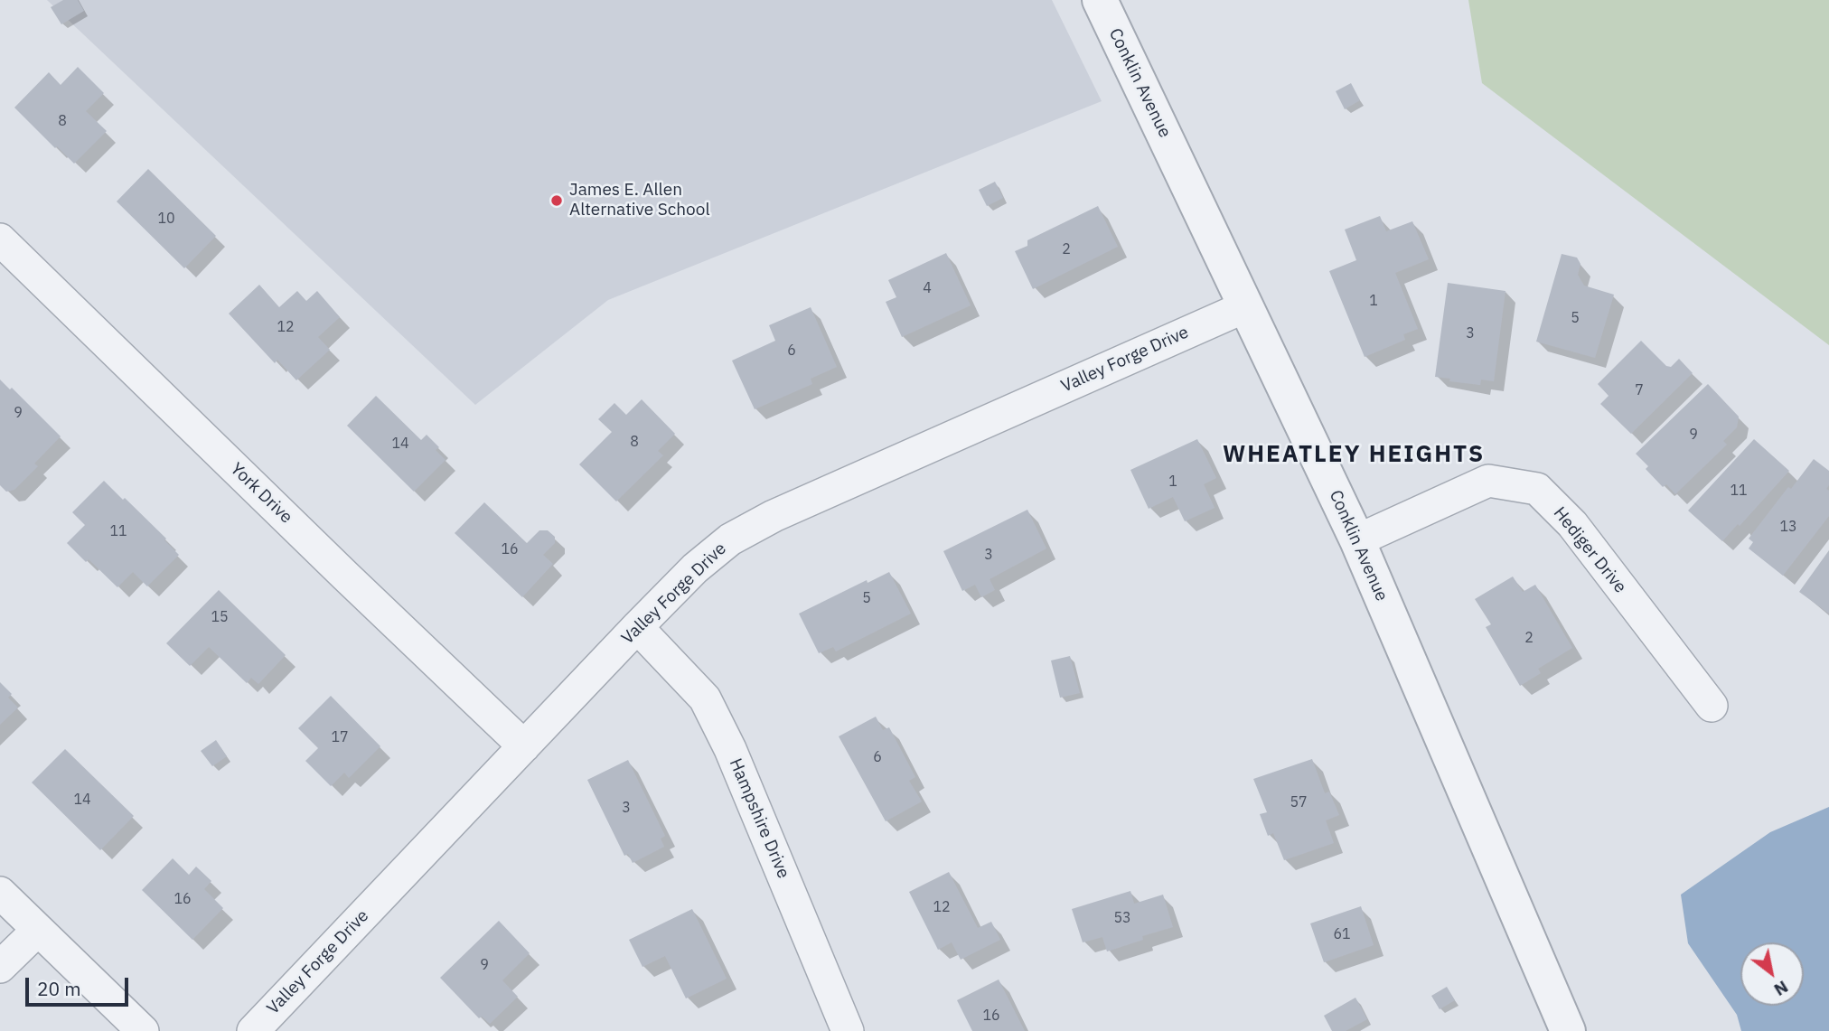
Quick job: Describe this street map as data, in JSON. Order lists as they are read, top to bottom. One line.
{"streets":{"street":["Conklin Avenue","Valley Forge Drive","York Drive","Hediger Drive","Hampshire Drive"]},"crossings":[["Conklin Avenue","Valley Forge Drive"],["Conklin Avenue","Hediger Drive"],["Valley Forge Drive","York Drive"],["Valley Forge Drive","Hampshire Drive"]],"districts":["WHEATLEY HEIGHTS"],"places":["James E. Allen Alternative School"],"house_numbers":["8","10","2","4","1","5","12","3","6","7","9","9","8","14","1","11","13","11","16","3","5","15","2","17","6","14","57","3","16","12","53","61","9","16"],"scale_bar":"20 m","north":"bottom right"}
